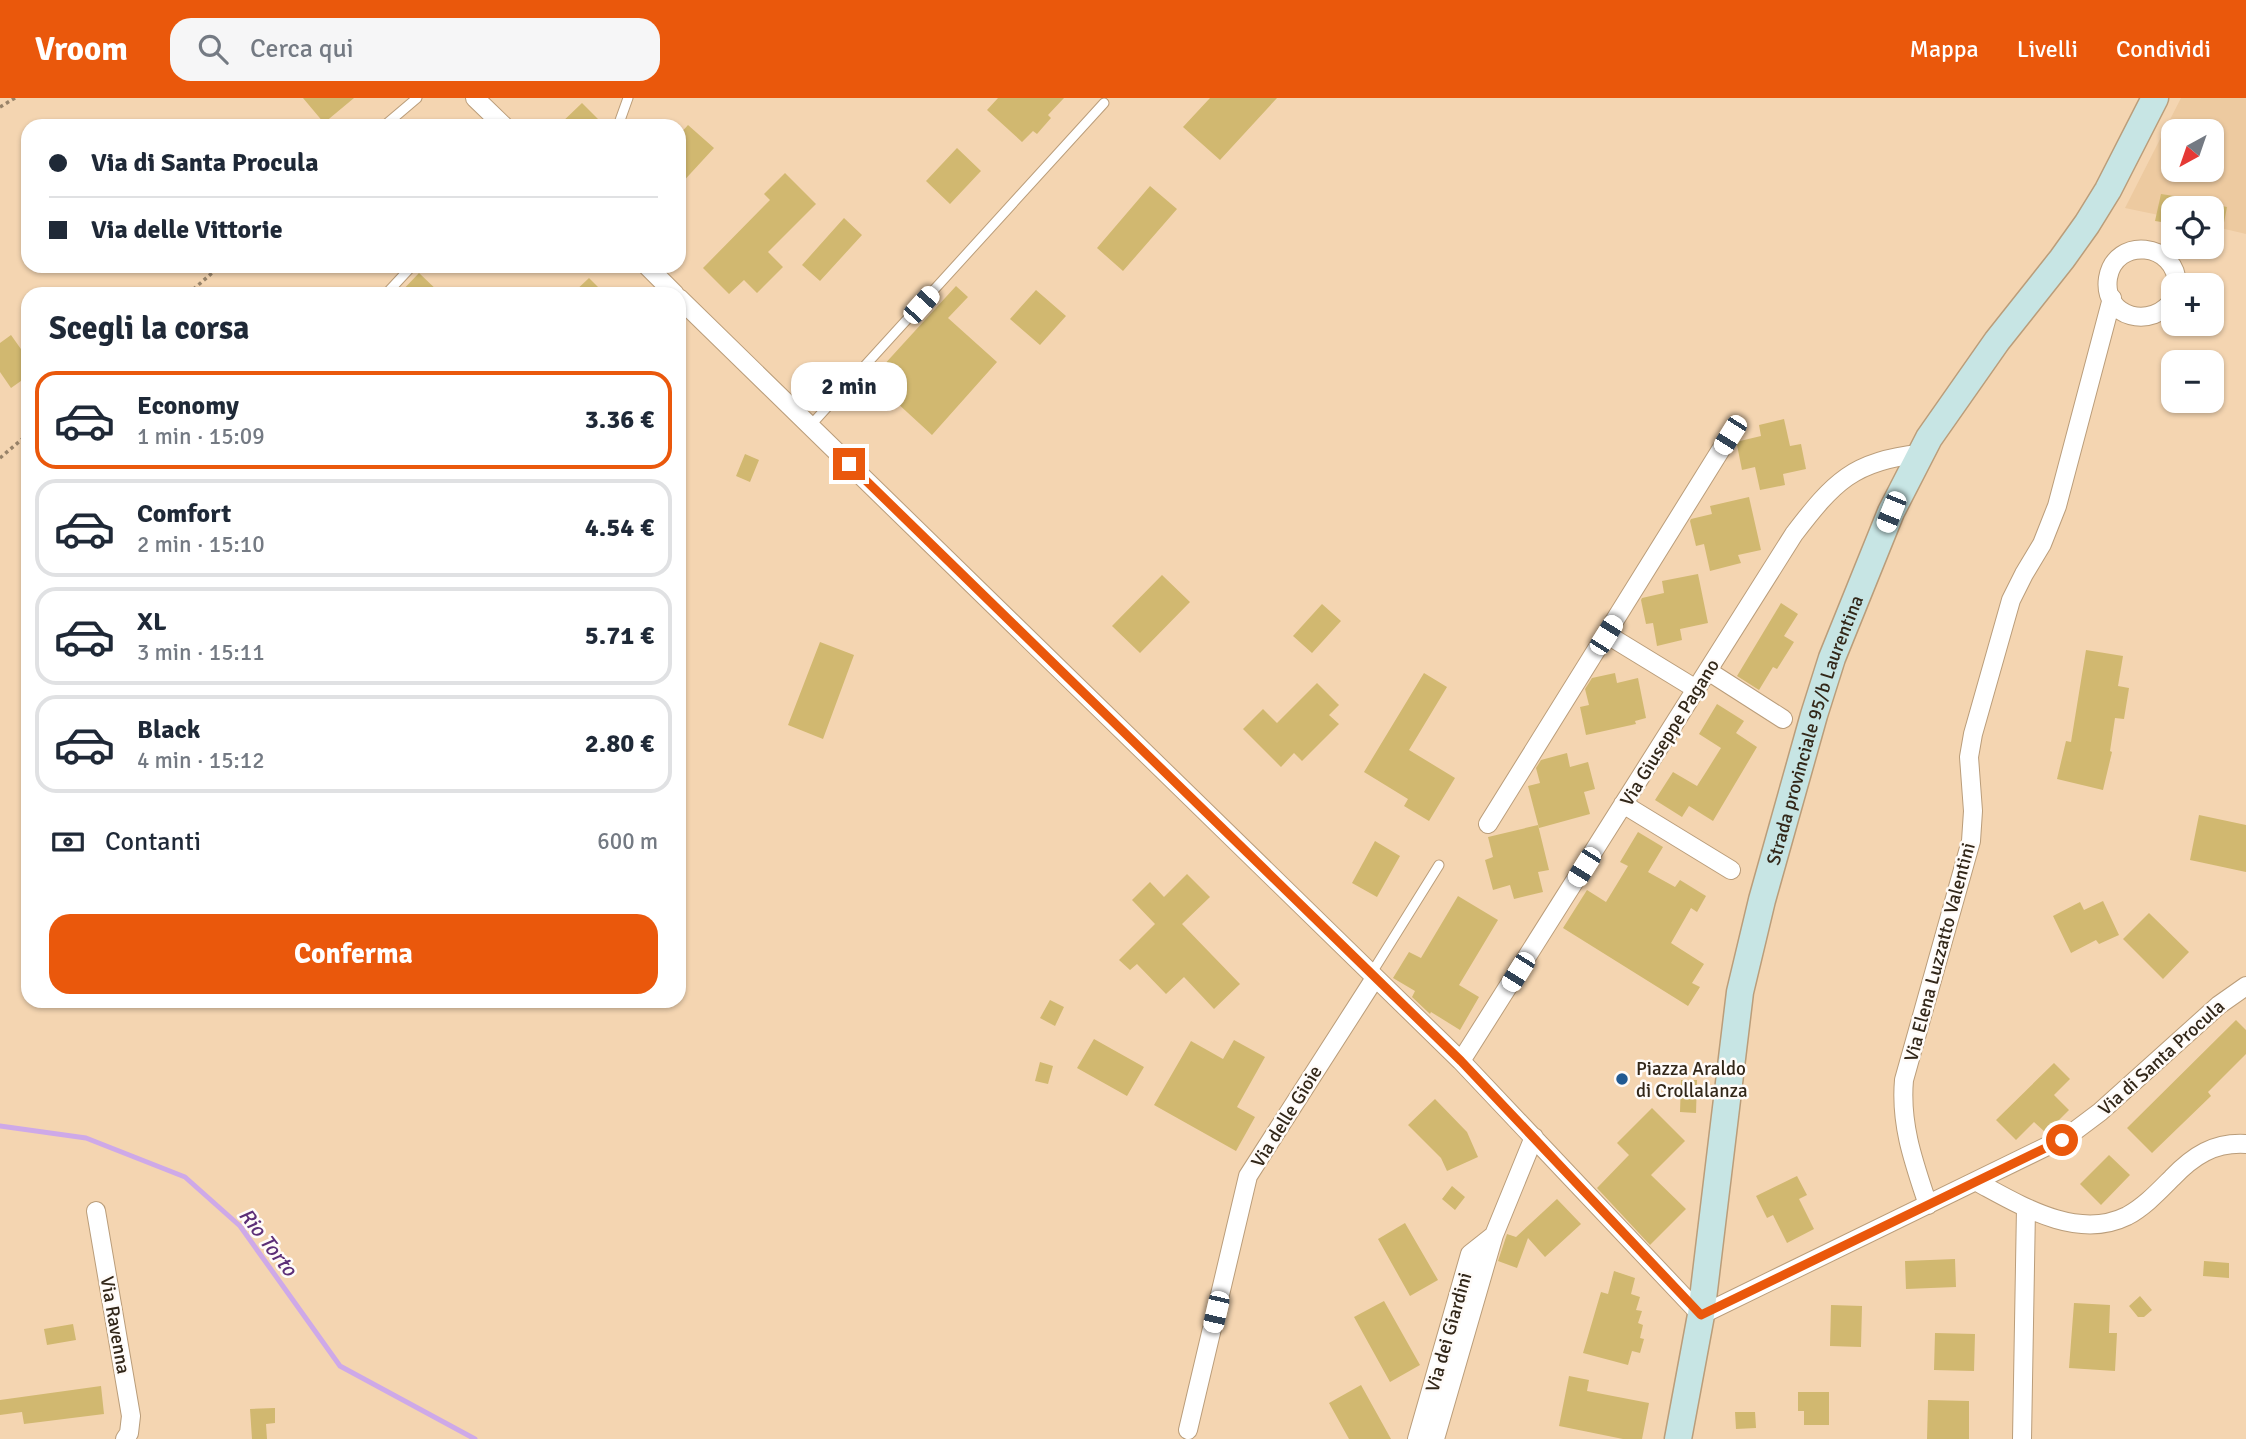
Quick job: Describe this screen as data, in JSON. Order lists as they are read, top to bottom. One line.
{"streets":{"main road":["Strada provinciale 95/b Laurentina"],"street":["Via Giuseppe Pagano","Via Elena Luzzatto Valentini","Via di Santa Procula","Via delle Gioie","Via Ravenna","Via dei Giardini"]},"crossings":[["Strada provinciale 95/b Laurentina","Via Giuseppe Pagano"],["Strada provinciale 95/b Laurentina","Via di Santa Procula"],["Via Elena Luzzatto Valentini","Via di Santa Procula"]],"water":["Rio Torto"],"places":["Piazza Araldo di Crollalanza"],"north":"bottom left","page":{"header":"Vroom","search":"Cerca qui","nav":["Mappa","Livelli","Condividi"],"map_buttons":["+","−"],"banner":["Via di Santa Procula","Via delle Vittorie"],"heading":"Scegli la corsa","bubble":"2 min","list":[{"name":"Economy","note":"1 min · 15:09","value":"3.36 €"},{"name":"Comfort","note":"2 min · 15:10","value":"4.54 €"},{"name":"XL","note":"3 min · 15:11","value":"5.71 €"},{"name":"Black","note":"4 min · 15:12","value":"2.80 €"}],"pay":["Contanti","600 m"],"buttons":"Conferma"}}
